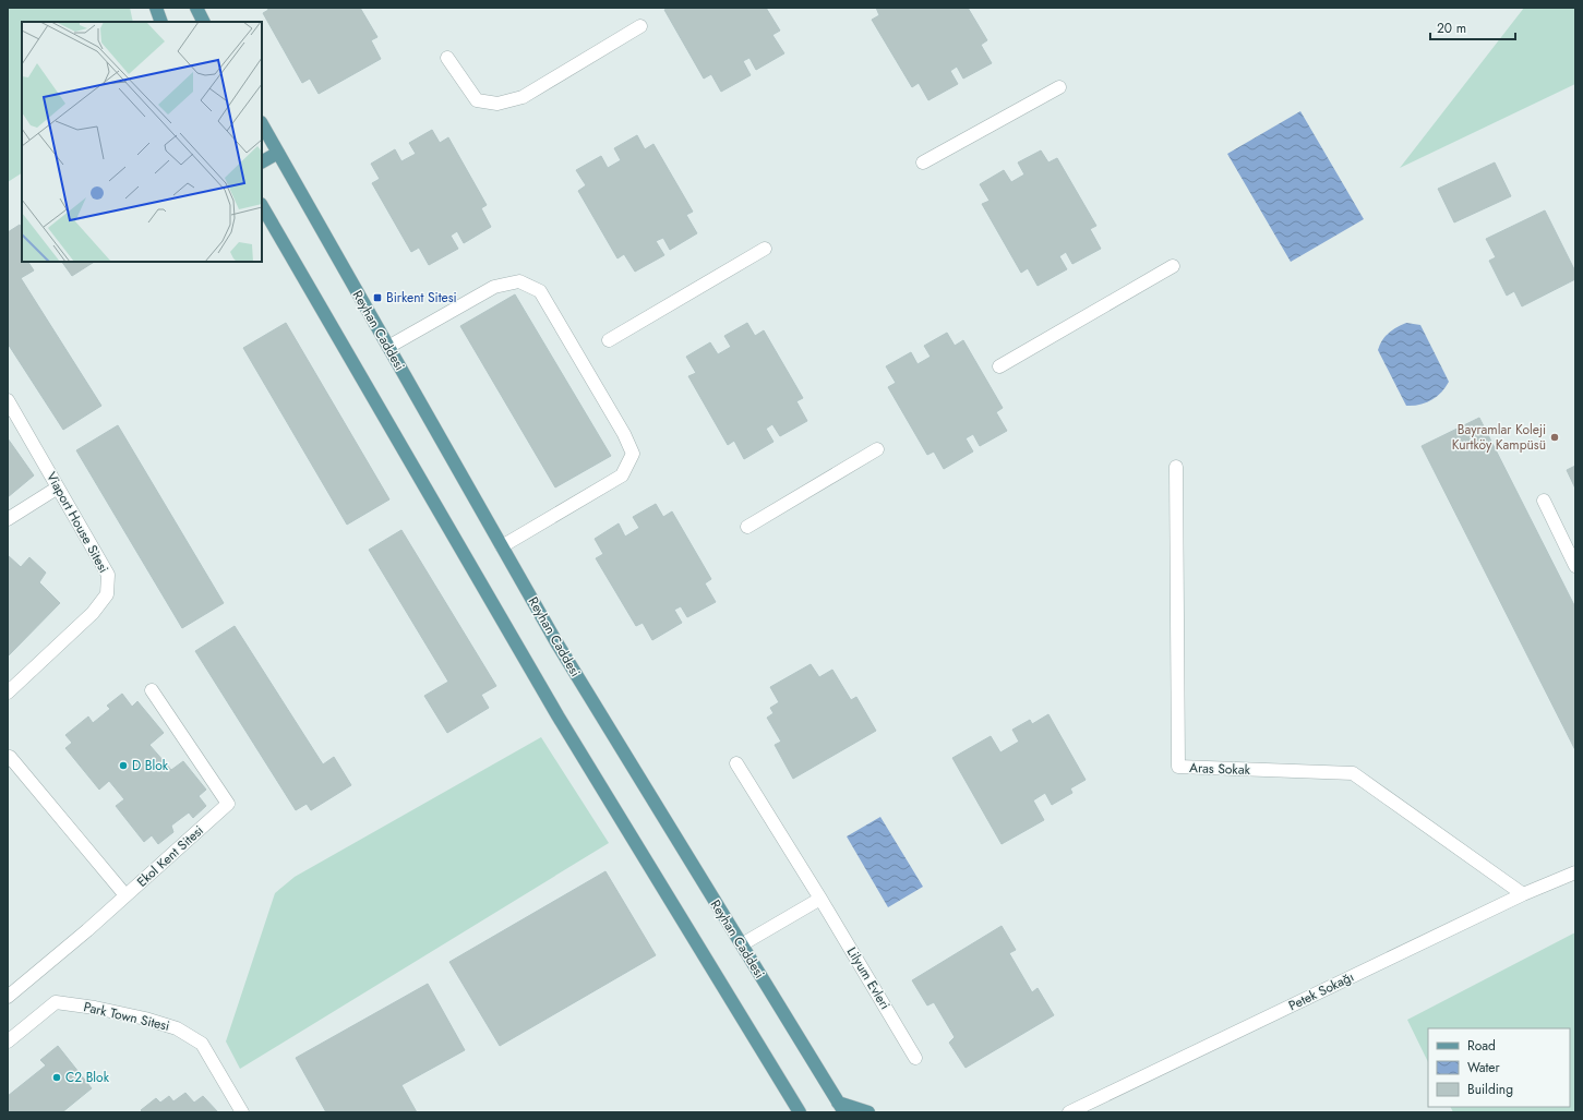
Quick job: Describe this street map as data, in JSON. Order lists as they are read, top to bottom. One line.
{"streets":{"main road":["Reyhan Caddesi"],"street":["Viaport House Sitesi","Aras Sokak","Ekol Kent Sitesi","Lilyum Evleri","Petek Sokağı","Park Town Sitesi"]},"crossings":[["Aras Sokak","Petek Sokağı"]],"places":{"transit":["Birkent Sitesi"],"other":["Bayramlar Koleji Kurtköy Kampüsü","D Blok","C2 Blok"]},"legend":["Road","Water","Building"],"scale_bar":"20 m"}
